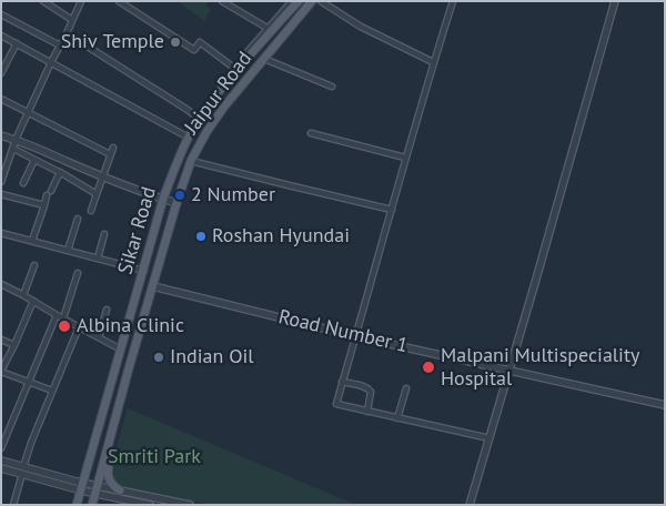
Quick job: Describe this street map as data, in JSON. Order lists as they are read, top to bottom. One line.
{"streets":{"main road":["Jaipur Road","Sikar Road"],"street":["Road Number 1"]},"crossings":[["Jaipur Road","Road Number 1"]],"parks":["Smriti Park"],"places":["Shiv Temple","2 Number","Roshan Hyundai","Albina Clinic","Indian Oil","Malpani Multispeciality Hospital"]}
